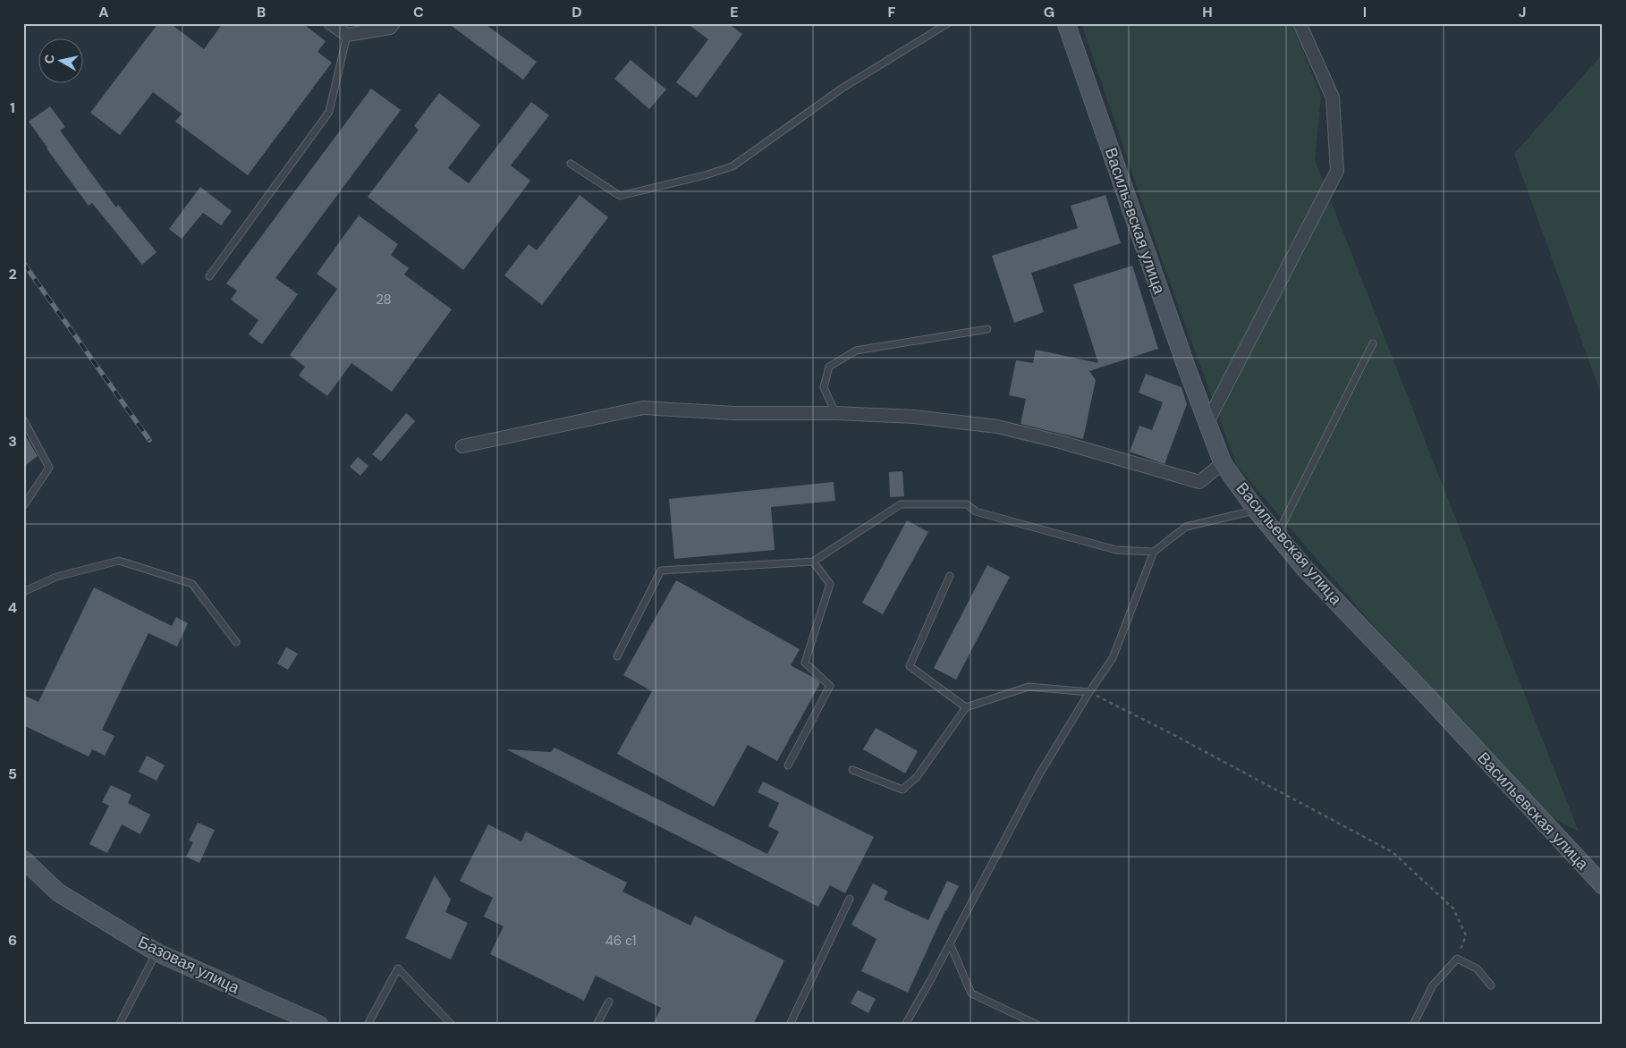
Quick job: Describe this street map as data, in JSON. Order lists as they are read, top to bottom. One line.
{"streets":{"street":["Васильевская улица","Базовая улица"]},"house_numbers":["28","46 с1"],"north":"left","grid":{"columns":["A","B","C","D","E","F","G","H","I","J"],"rows":["1","2","3","4","5","6"]}}
